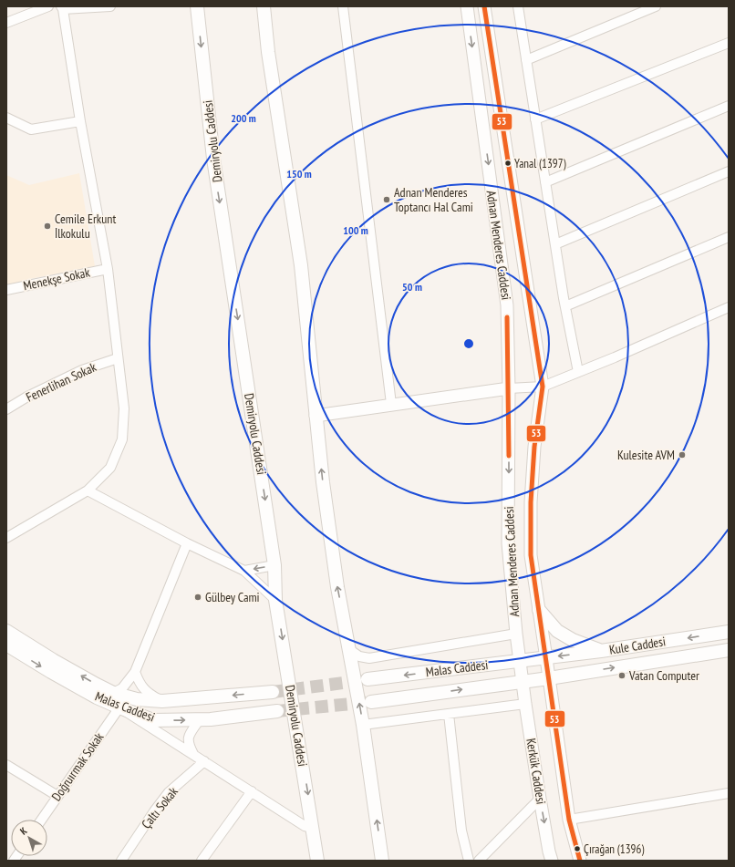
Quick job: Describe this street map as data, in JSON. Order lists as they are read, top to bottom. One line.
{"streets":{"main road":["Demiryolu Caddesi","Kule Caddesi","Malas Caddesi"],"street":["Adnan Menderes Caddesi","Menekşe Sokak","Fenerlihan Sokak","Doğruırmak Sokak","Kerkük Caddesi","Çaltı Sokak"]},"crossings":[["Adnan Menderes Caddesi","Kule Caddesi"],["Adnan Menderes Caddesi","Malas Caddesi"],["Adnan Menderes Caddesi","Kerkük Caddesi"],["Kule Caddesi","Malas Caddesi"],["Kule Caddesi","Kerkük Caddesi"],["Malas Caddesi","Doğruırmak Sokak"],["Malas Caddesi","Kerkük Caddesi"]],"places":["Yanal (1397)","Adnan Menderes Toptancı Hal Cami","Cemile Erkunt İlkokulu","Kulesite AVM","Gülbey Cami","Vatan Computer","Çırağan (1396)"],"lines":["transit line 53"],"north":"top left","rings":["200 m","150 m","100 m","50 m"]}
